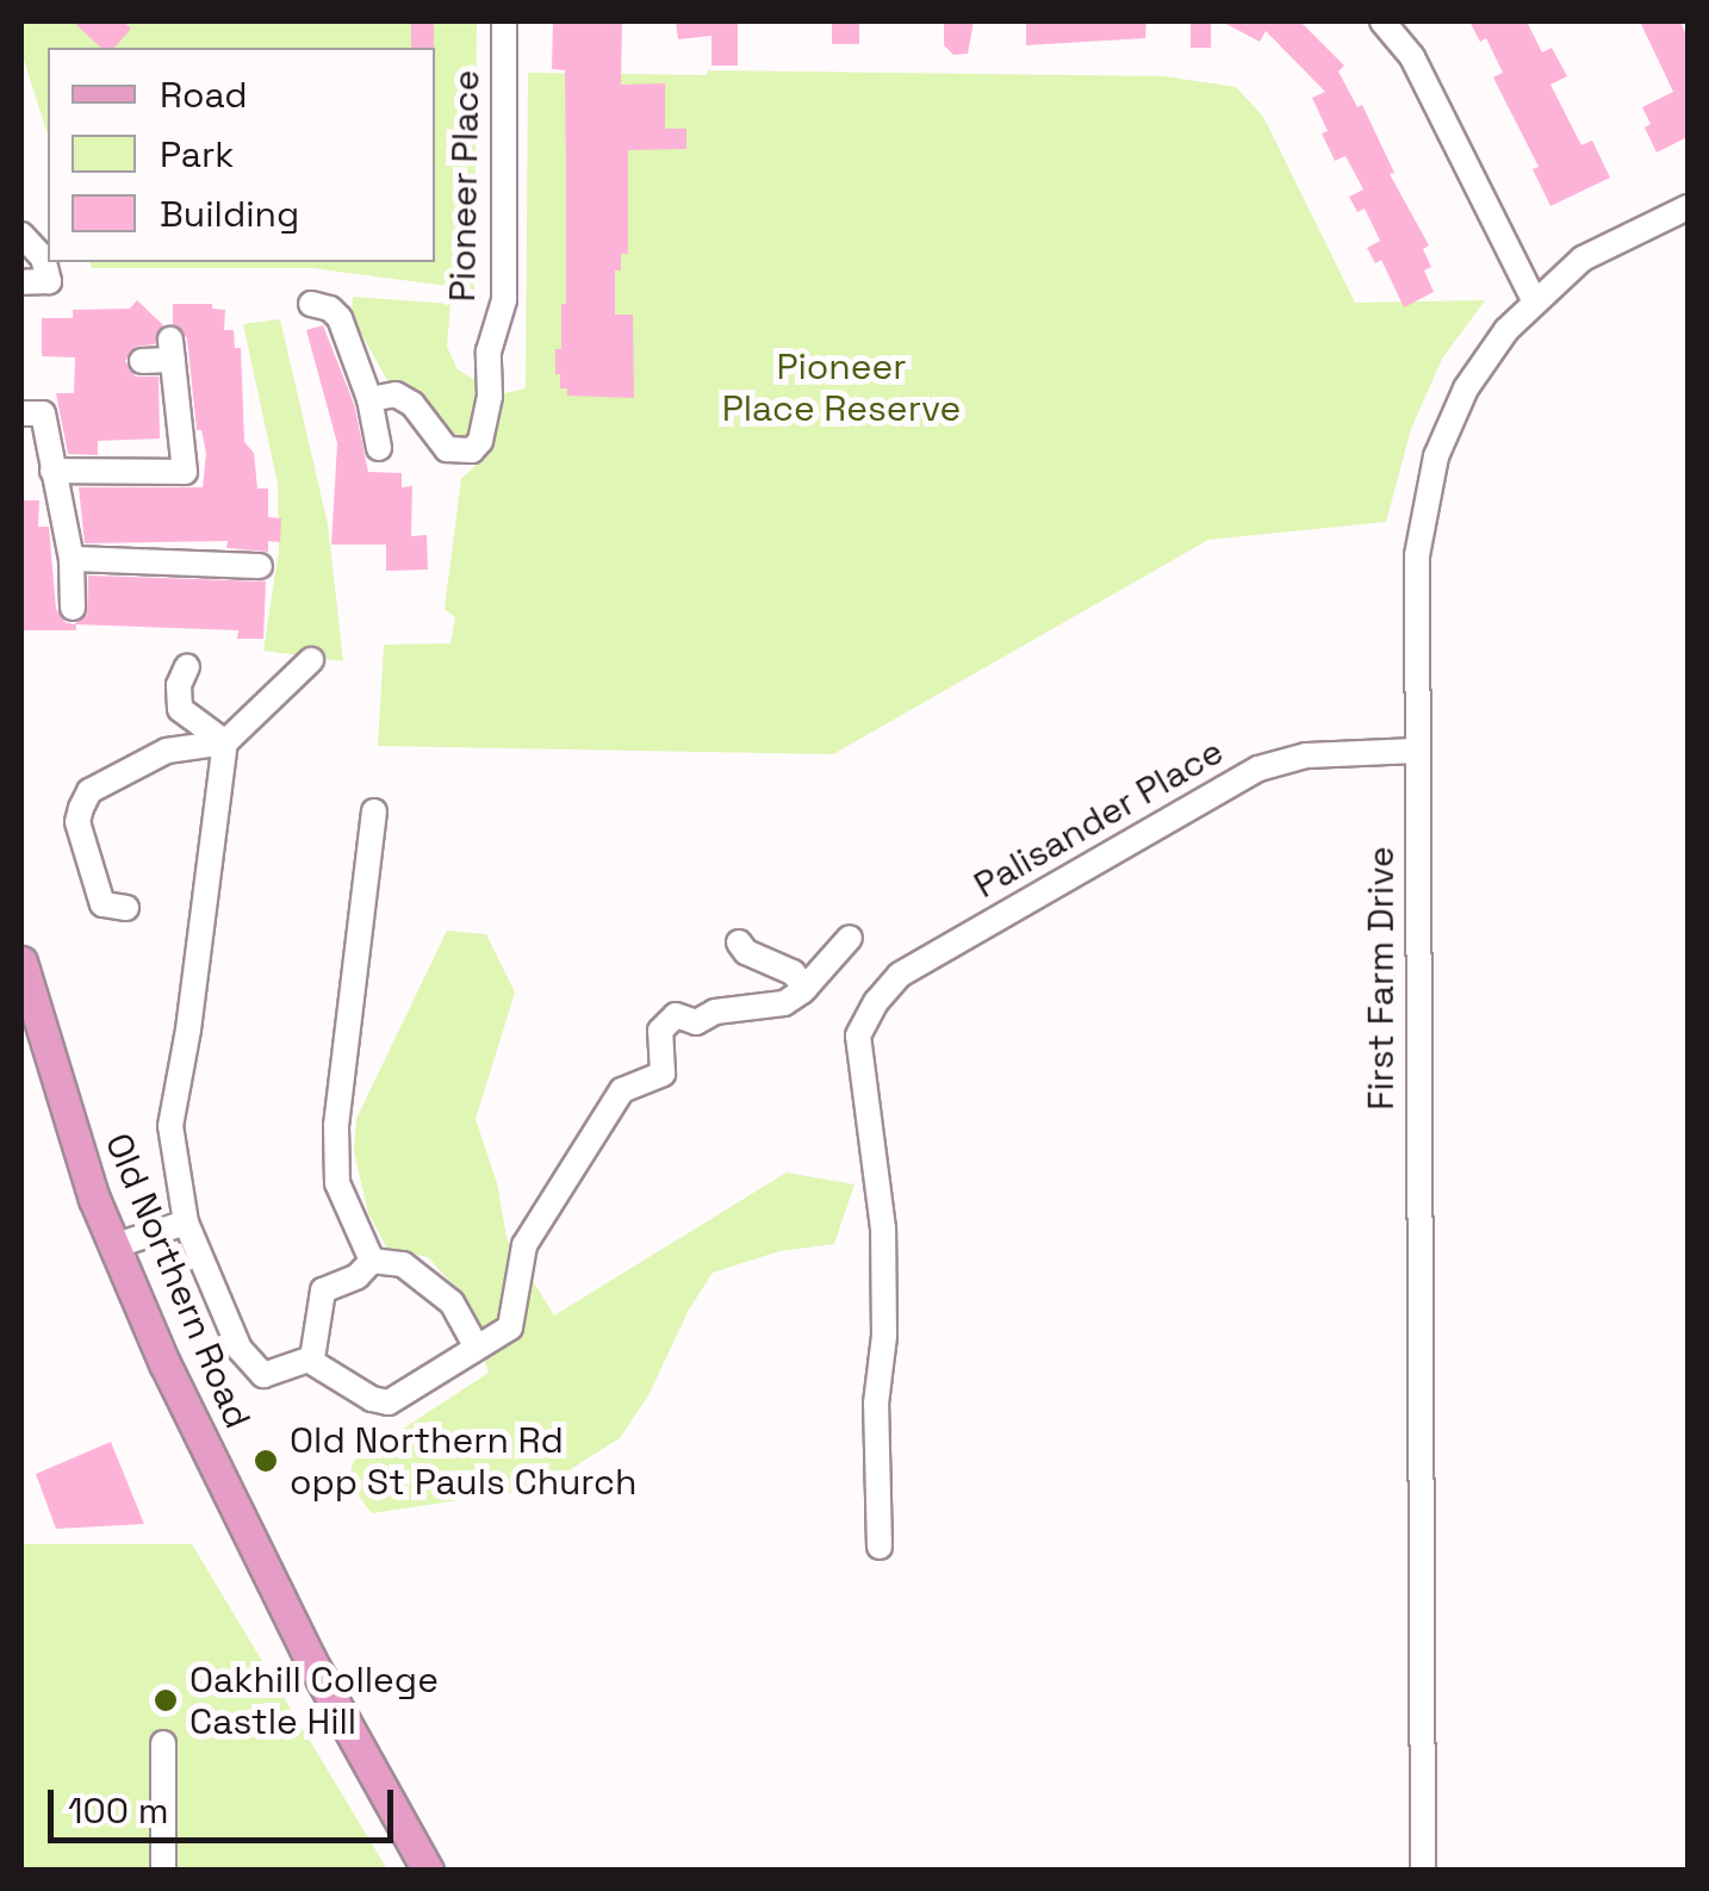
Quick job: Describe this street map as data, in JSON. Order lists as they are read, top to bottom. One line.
{"streets":{"main road":["Old Northern Road"],"street":["Pioneer Place","Palisander Place","First Farm Drive"]},"crossings":[["Palisander Place","First Farm Drive"]],"parks":["Pioneer Place Reserve"],"places":["Old Northern Rd opp St Pauls Church","Oakhill College Castle Hill"],"legend":["Road","Park","Building"],"scale_bar":"100 m"}
